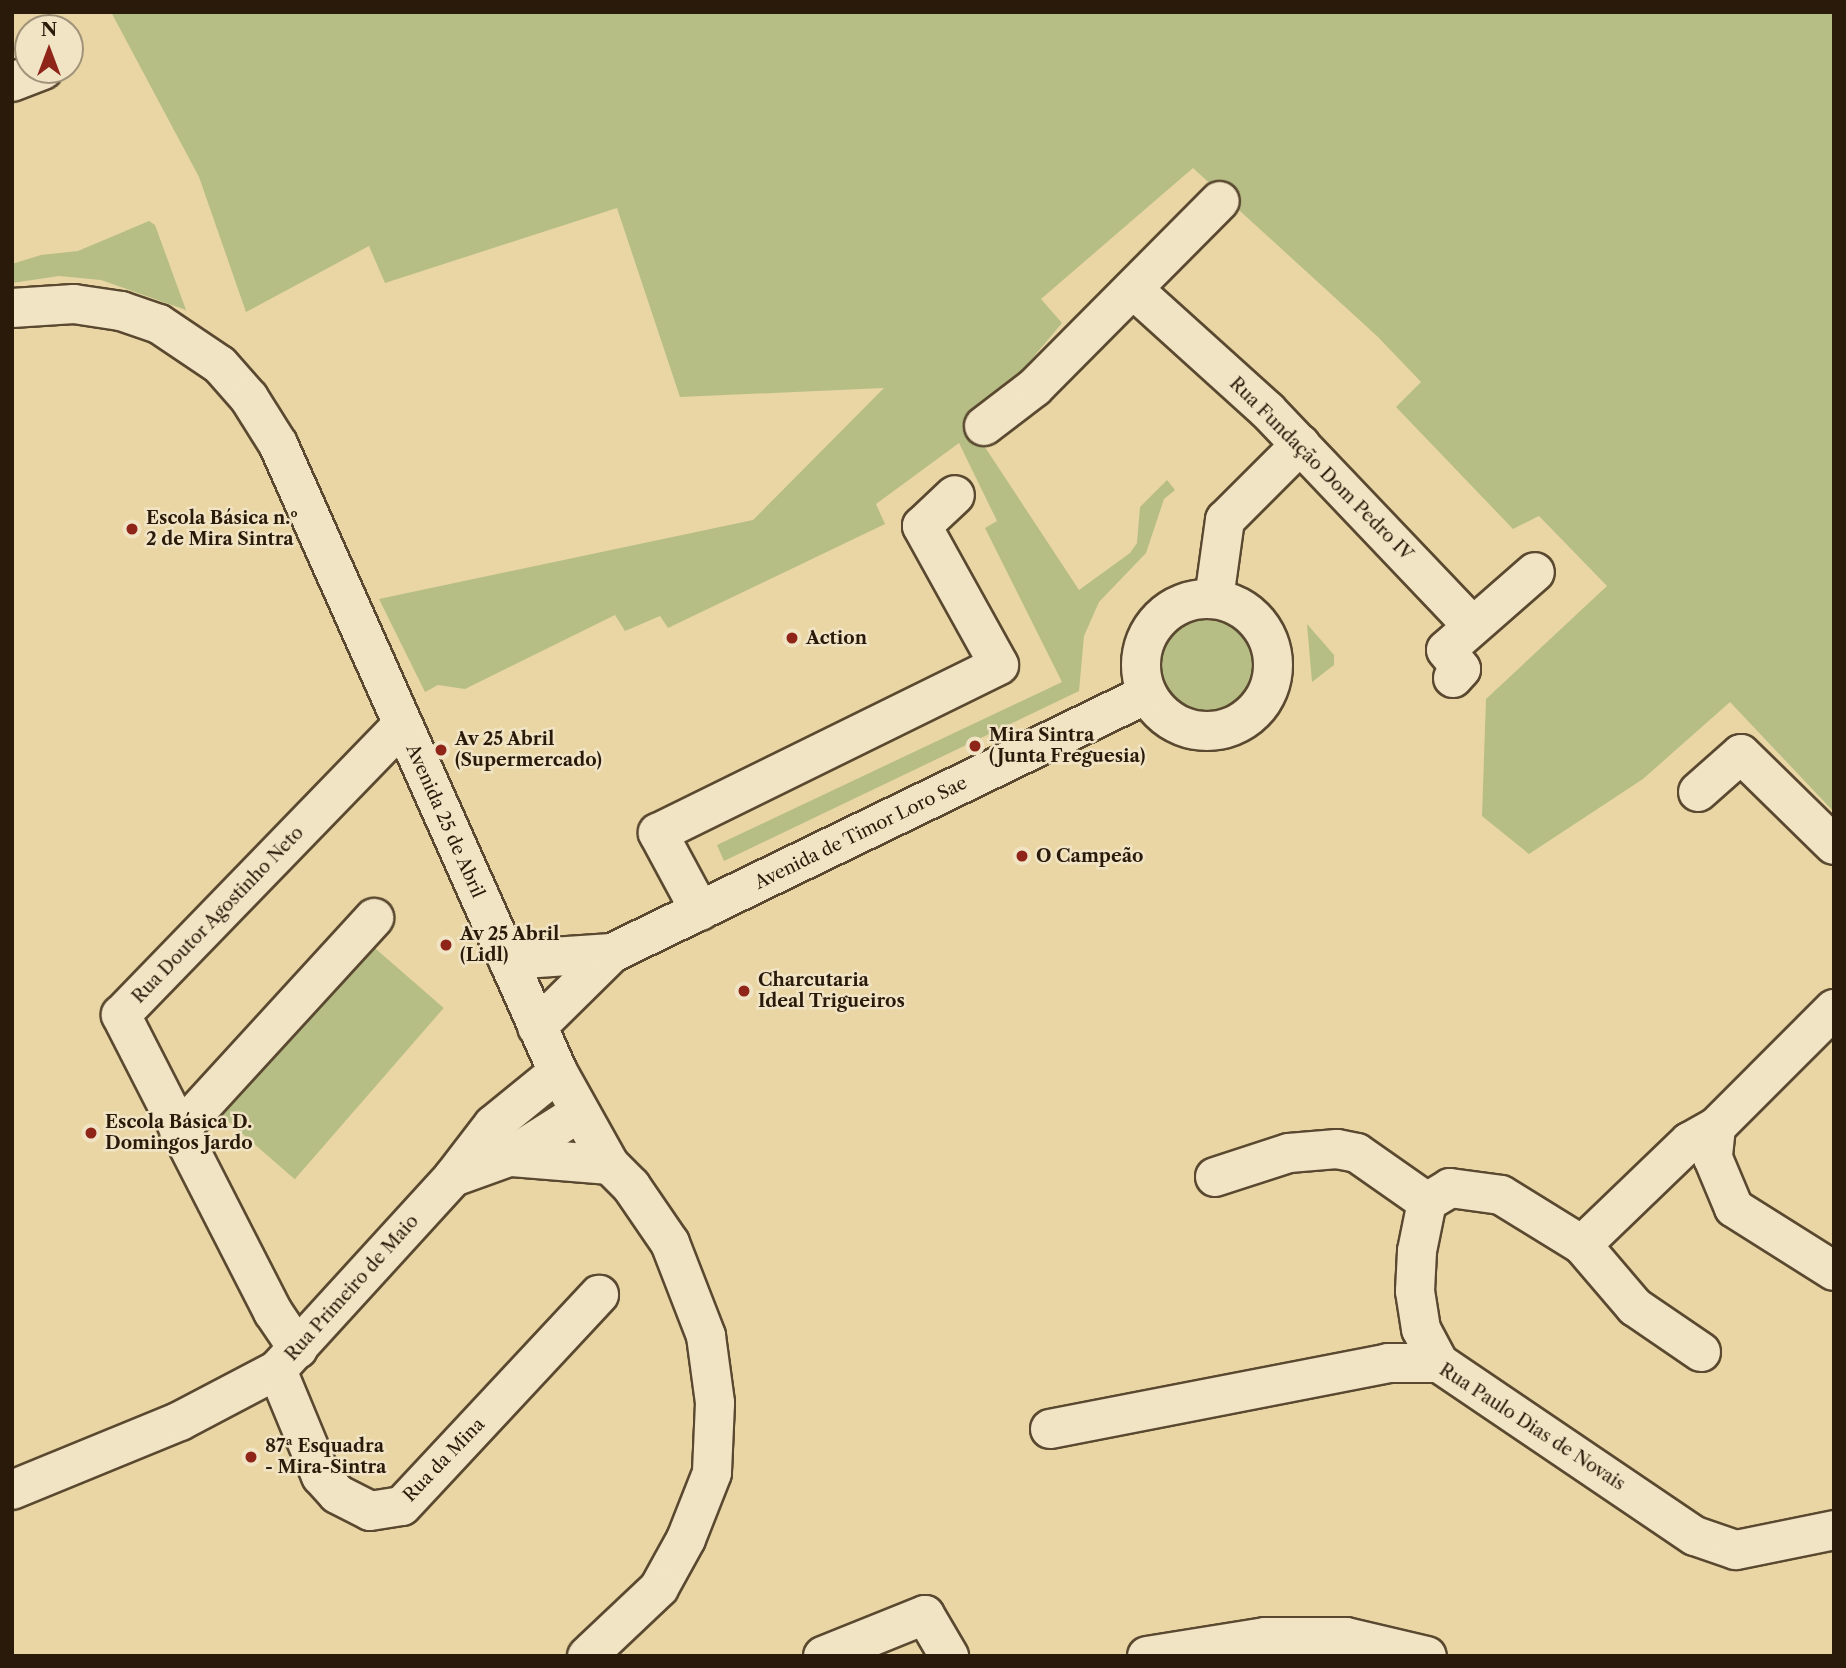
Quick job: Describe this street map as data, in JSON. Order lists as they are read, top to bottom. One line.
{"streets":{"street":["Rua Fundação Dom Pedro IV","Avenida 25 de Abril","Avenida de Timor Loro Sae","Rua Doutor Agostinho Neto","Rua Primeiro de Maio","Rua Paulo Dias de Novais","Rua da Mina"]},"crossings":[["Avenida 25 de Abril","Avenida de Timor Loro Sae"],["Avenida 25 de Abril","Rua Doutor Agostinho Neto"],["Avenida 25 de Abril","Rua Primeiro de Maio"],["Rua Doutor Agostinho Neto","Rua Primeiro de Maio"],["Rua Doutor Agostinho Neto","Rua da Mina"],["Rua Primeiro de Maio","Rua da Mina"]],"places":["Escola Básica n.º 2 de Mira Sintra","Action","Mira Sintra (Junta Freguesia)","Av 25 Abril (Supermercado)","O Campeão","Av 25 Abril (Lidl)","Charcutaria Ideal Trigueiros","Escola Básica D. Domingos Jardo","87ª Esquadra - Mira-Sintra"],"north":"top"}
